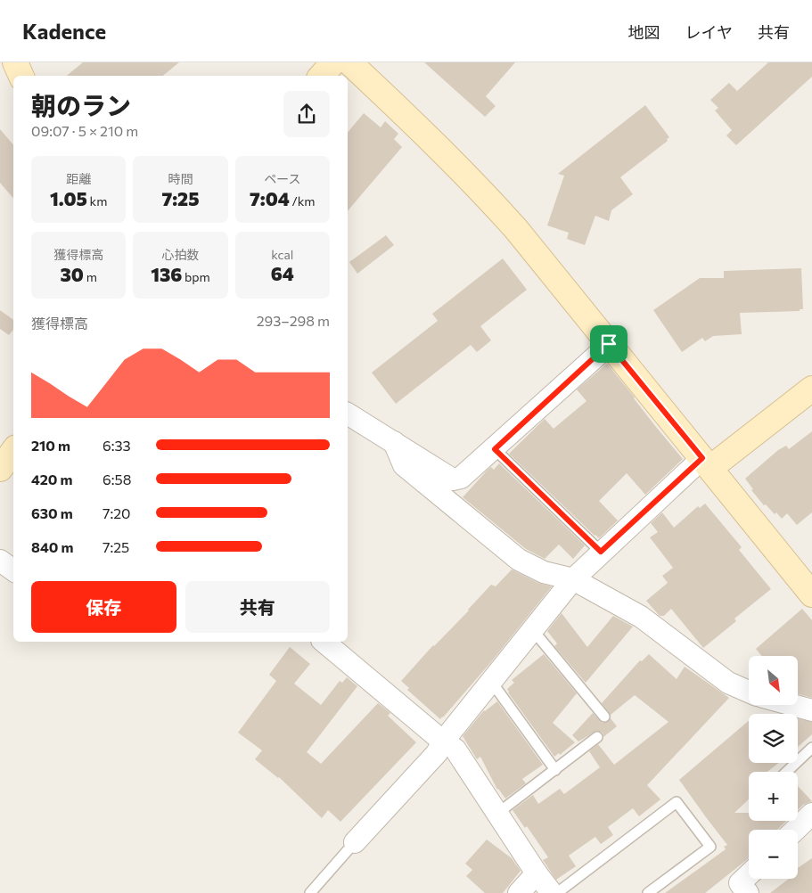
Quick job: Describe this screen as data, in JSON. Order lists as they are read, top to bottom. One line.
{"north":"bottom right","page":{"header":"Kadence","nav":["地図","レイヤ","共有"],"heading":["朝のラン","09:07 · 5 × 210 m"],"stats":[["距離","1.05 km"],["時間","7:25"],["ペース","7:04 /km"],["獲得標高","30 m"],["心拍数","136 bpm"],["kcal","64"]],"chart":["獲得標高","293–298 m"],"list":[{"name":"210 m","note":"6:33"},{"name":"420 m","note":"6:58"},{"name":"630 m","note":"7:20"},{"name":"840 m","note":"7:25"}],"buttons":["保存","共有"],"map_buttons":["+","−"]}}
